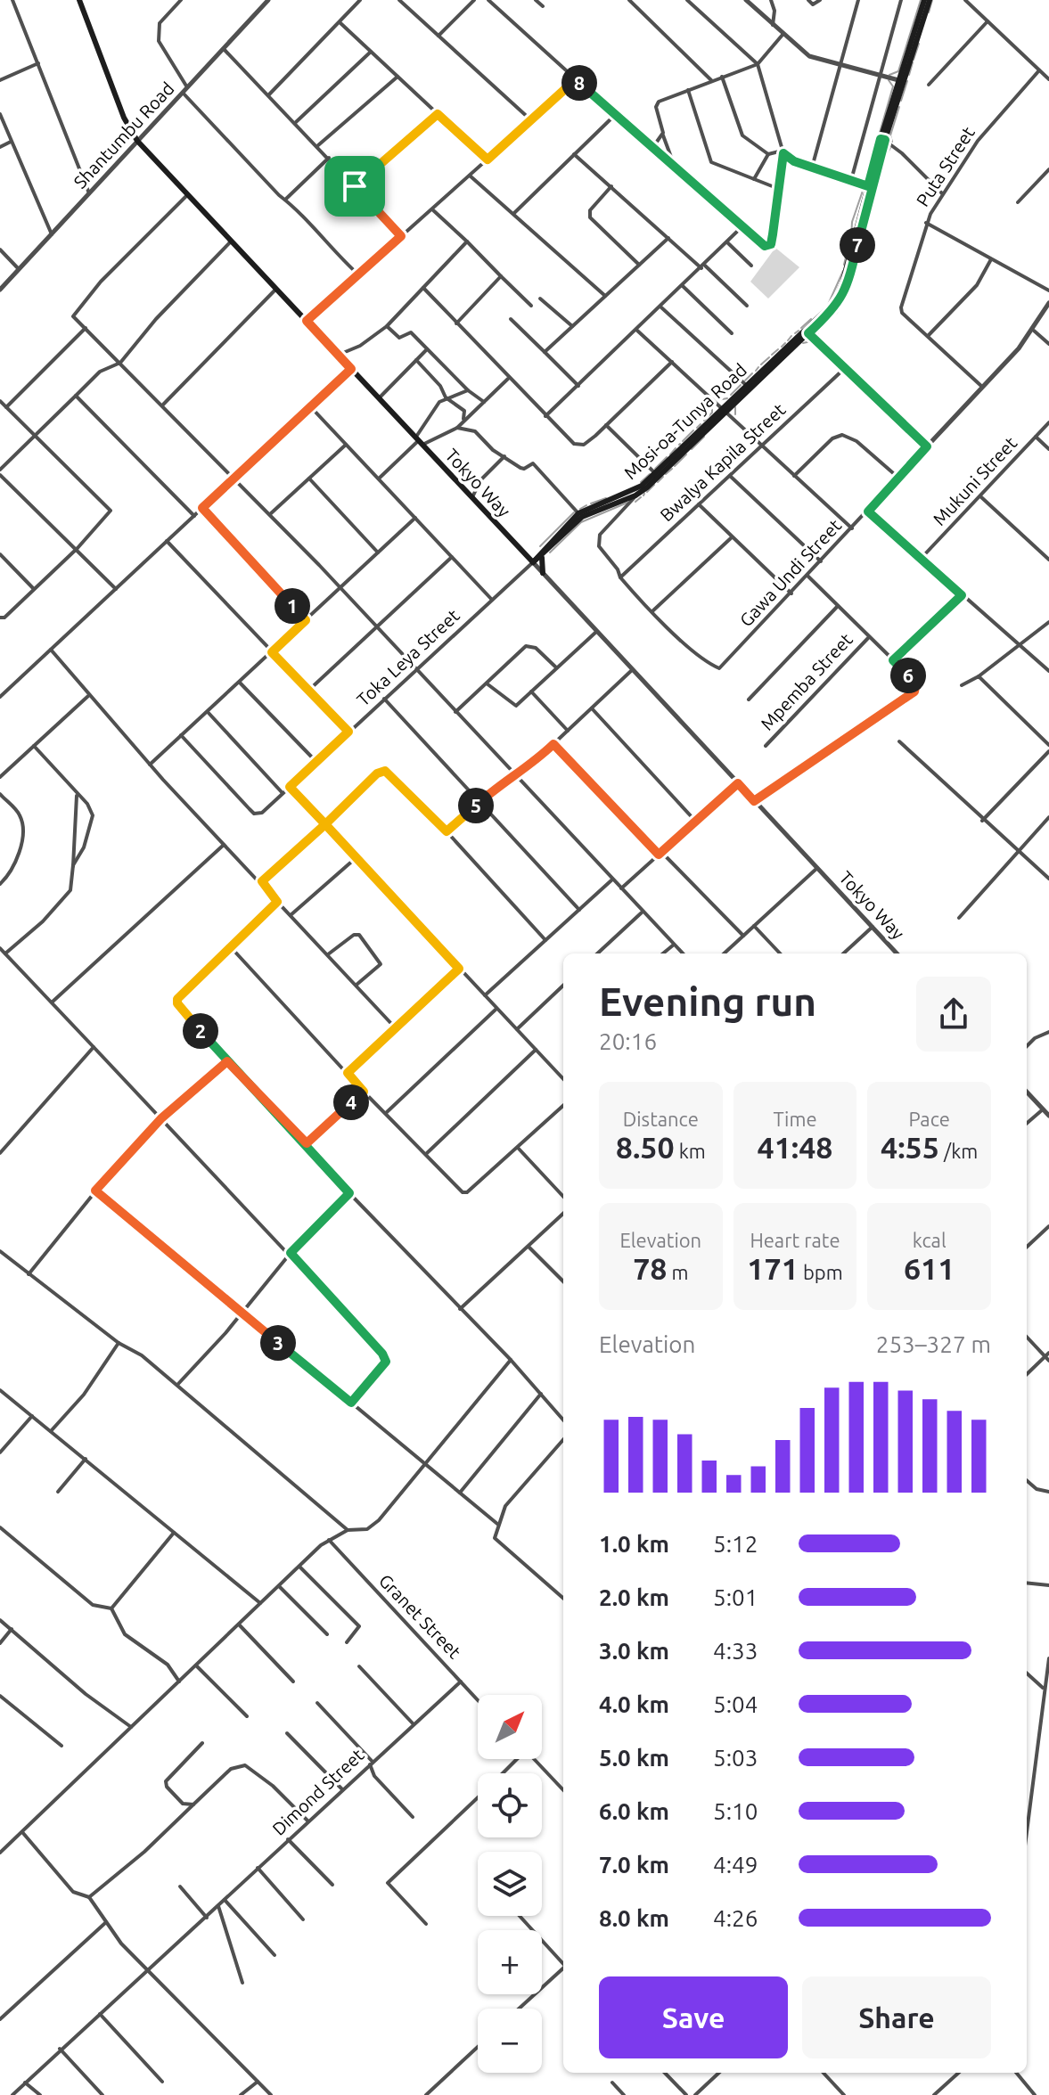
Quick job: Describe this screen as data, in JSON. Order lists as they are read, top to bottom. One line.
{"streets":{"main road":["Mosi-oa-Tunya Road","Tokyo Way"],"street":["Shantumbu Road","Puta Street","Bwalya Kapila Street","Mukuni Street","Gawa Undi Street","Toka Leya Street","Mpemba Street","Granet Street","Dimond Street"]},"crossings":[["Shantumbu Road","Tokyo Way"],["Puta Street","Gawa Undi Street"],["Mosi-oa-Tunya Road","Tokyo Way"],["Mosi-oa-Tunya Road","Toka Leya Street"],["Tokyo Way","Toka Leya Street"],["Granet Street","Dimond Street"]],"north":"top right","page":{"pins":["8","7","1","6","5","2","4","3"],"heading":["Evening run","20:16"],"stats":[["Distance","8.50 km"],["Time","41:48"],["Pace","4:55 /km"],["Elevation","78 m"],["Heart rate","171 bpm"],["kcal","611"]],"chart":["Elevation","253–327 m"],"list":[{"name":"1.0 km","note":"5:12"},{"name":"2.0 km","note":"5:01"},{"name":"3.0 km","note":"4:33"},{"name":"4.0 km","note":"5:04"},{"name":"5.0 km","note":"5:03"},{"name":"6.0 km","note":"5:10"},{"name":"7.0 km","note":"4:49"},{"name":"8.0 km","note":"4:26"}],"map_buttons":["+","−"],"buttons":["Save","Share"]}}
